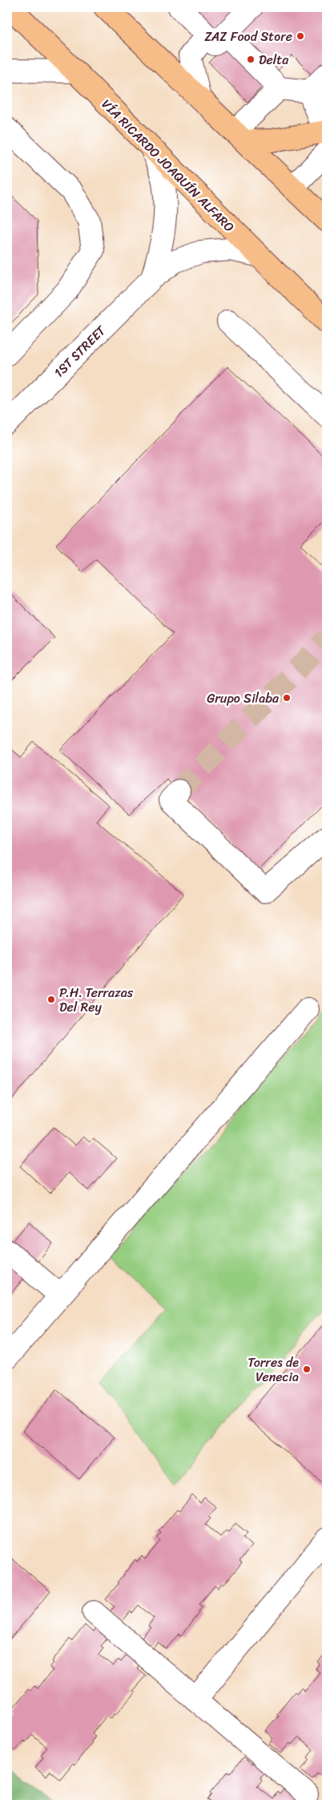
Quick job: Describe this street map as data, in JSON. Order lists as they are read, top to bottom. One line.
{"streets":{"main road":["VÍA RICARDO JOAQUÍN ALFARO"],"street":["1ST STREET"]},"crossings":[["VÍA RICARDO JOAQUÍN ALFARO","1ST STREET"]],"places":["ZAZ Food Store","Delta","Grupo Silaba","P.H. Terrazas Del Rey","Torres de Venecia"]}
